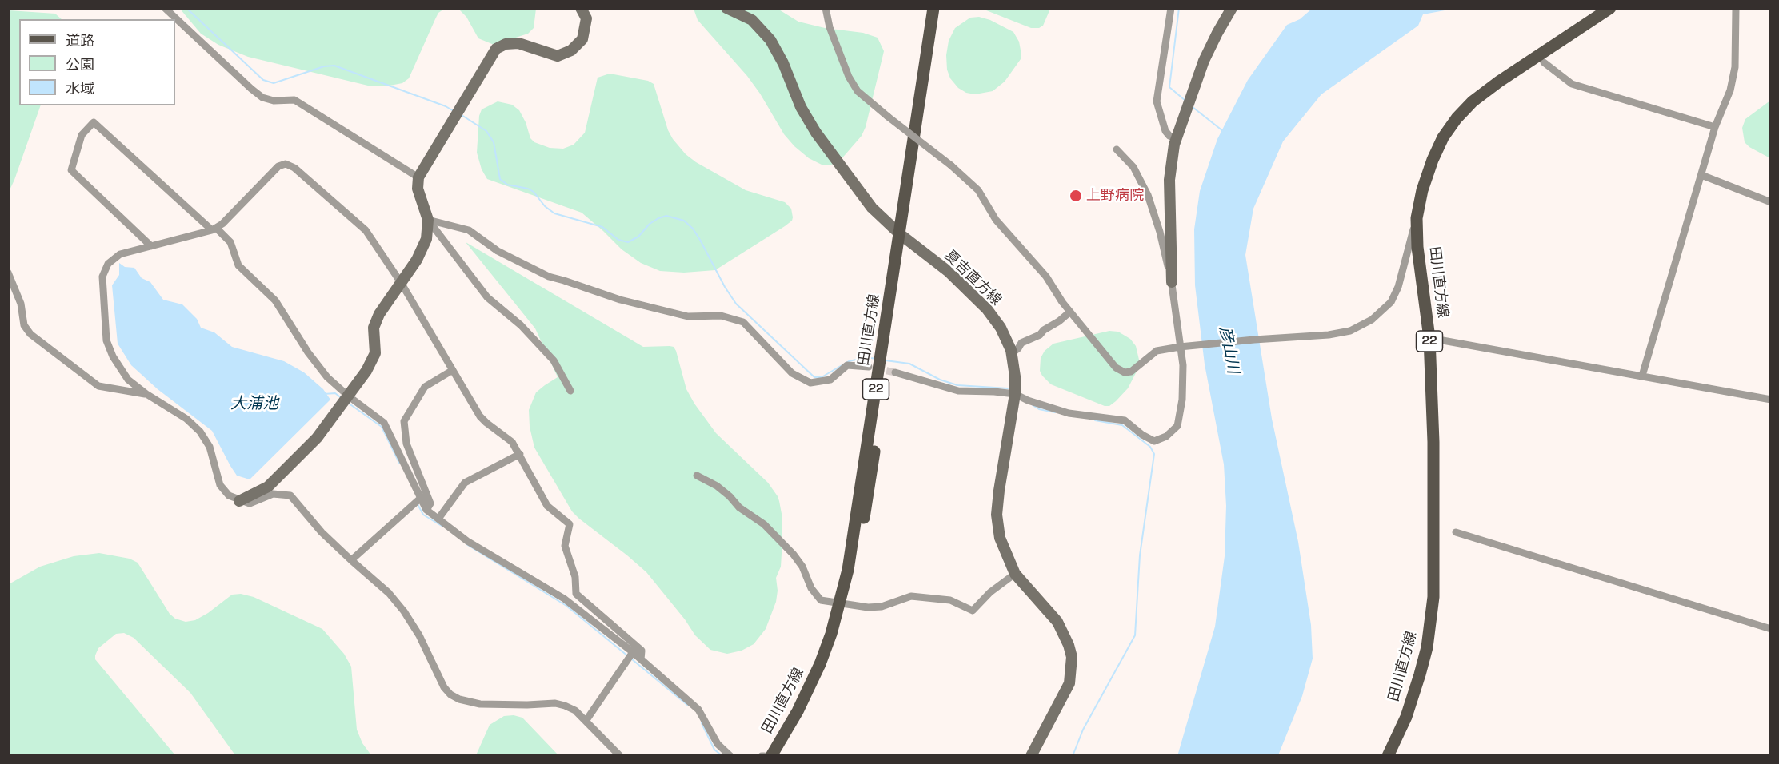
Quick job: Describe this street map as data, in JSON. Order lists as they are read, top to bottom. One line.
{"streets":{"main road":["田川直方線","22"],"street":["夏吉直方線"]},"crossings":[["夏吉直方線","田川直方線"]],"water":["彦山川","大浦池"],"places":["上野病院"],"legend":["道路","公園","水域"]}
